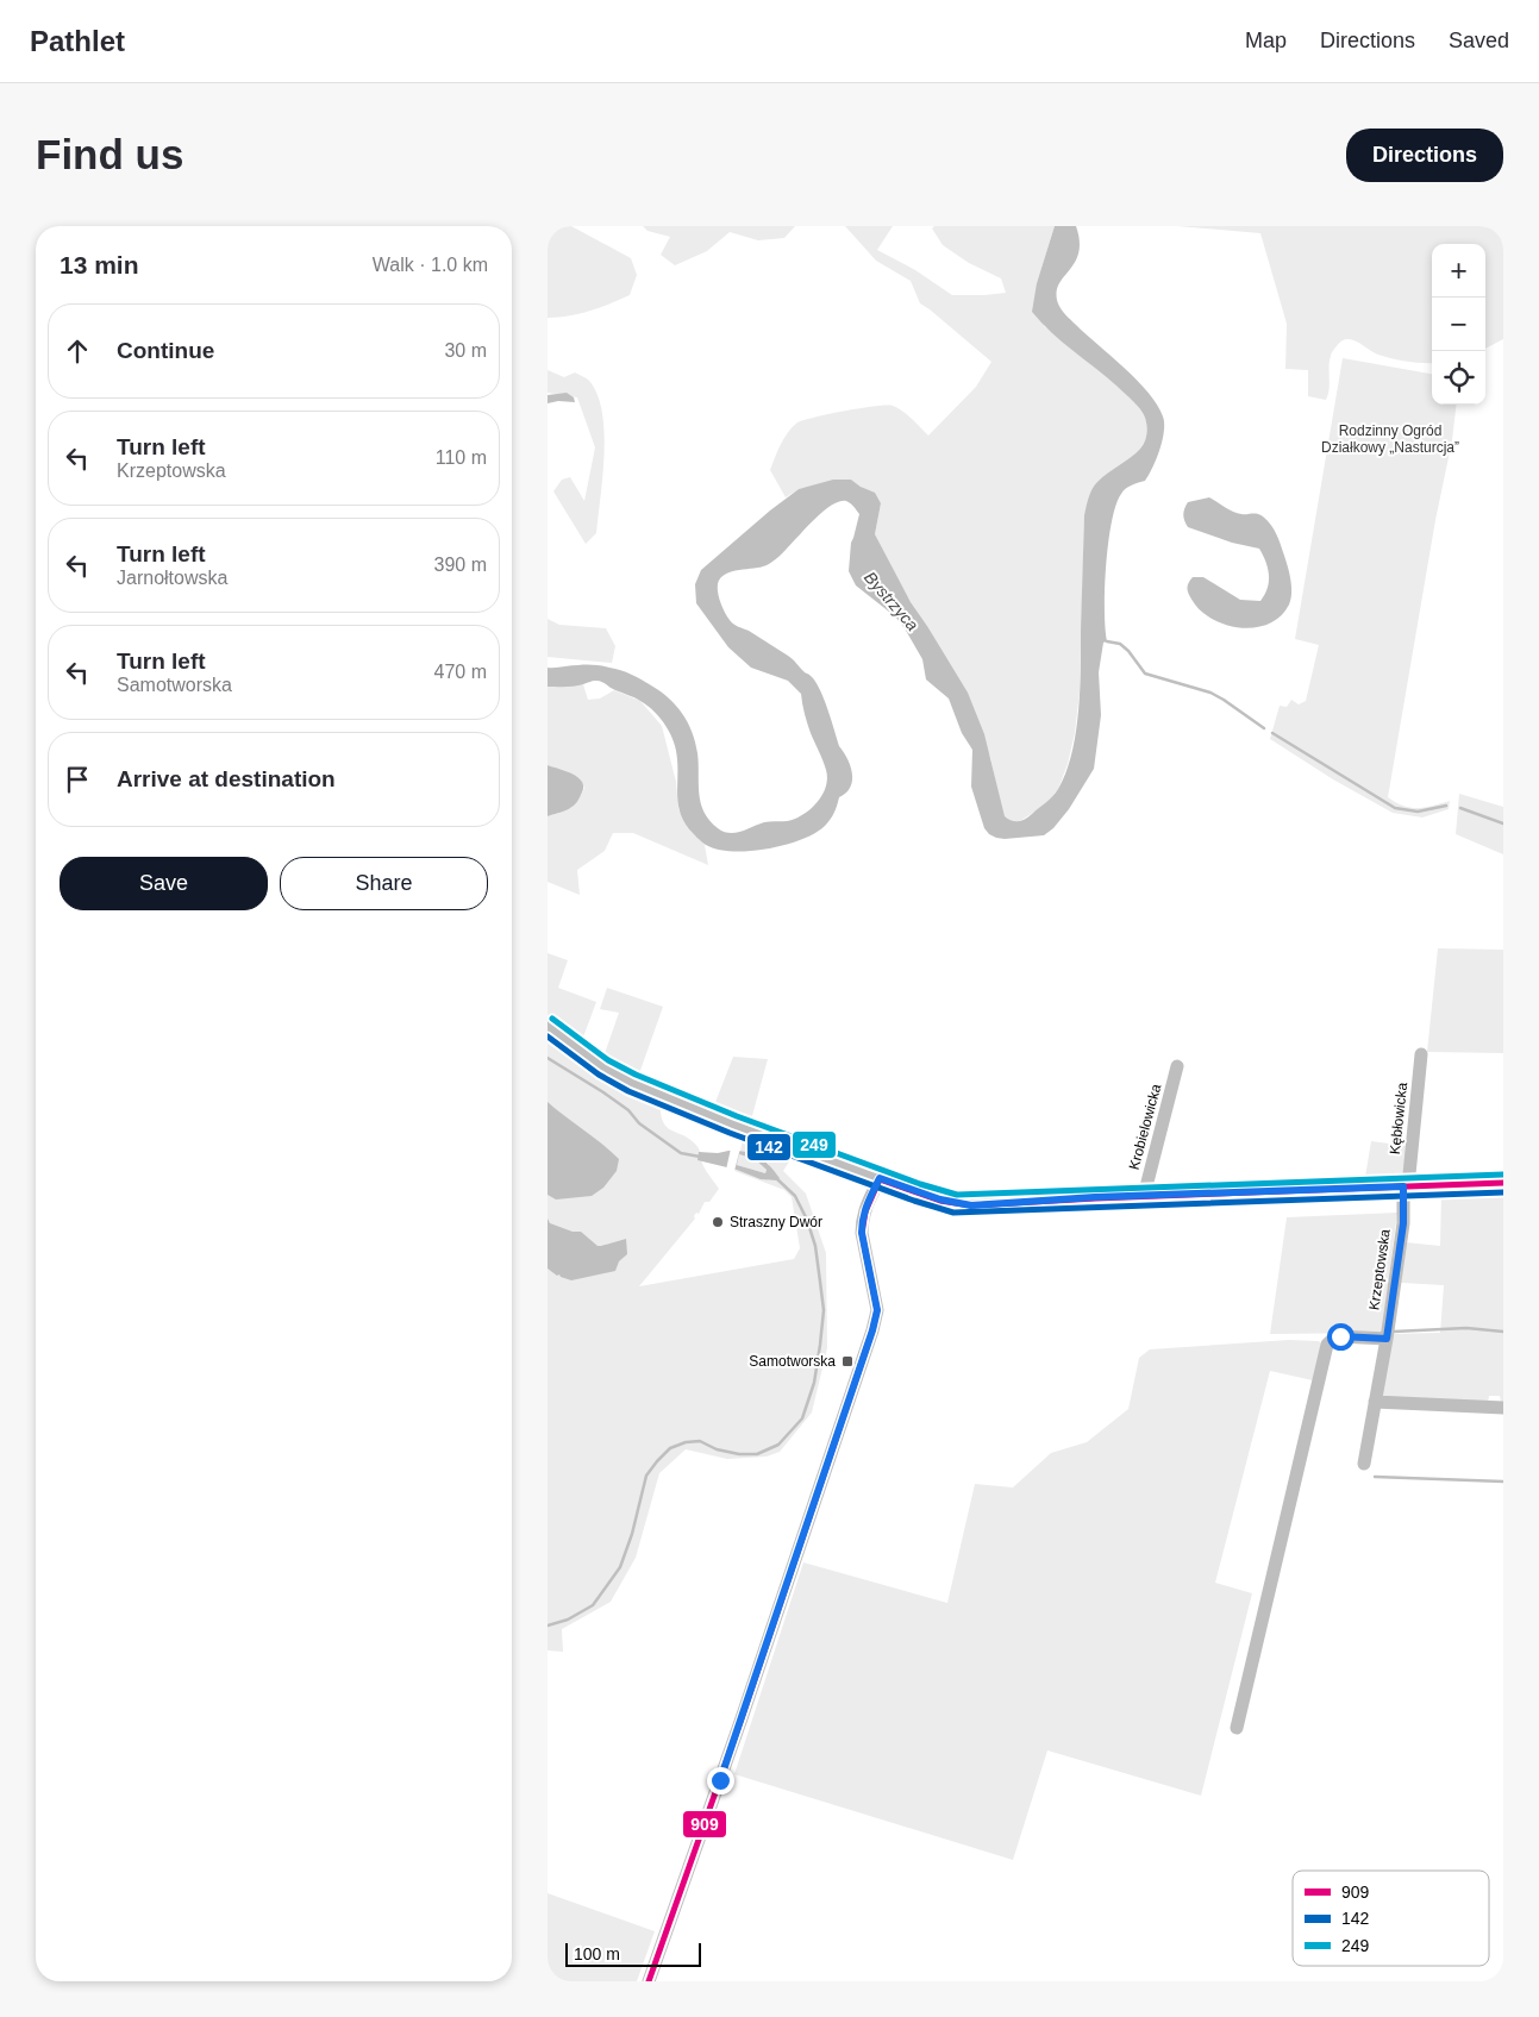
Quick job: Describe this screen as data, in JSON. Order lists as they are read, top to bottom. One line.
{"streets":{"street":["Kębłowicka","Krobielowicka","Krzeptowska"]},"crossings":[["Kębłowicka","Krzeptowska"]],"water":["Bystrzyca"],"parks":["Rodzinny Ogród Działkowy „Nasturcja”"],"places":{"other":["Straszny Dwór"],"transit":["Samotworska"]},"lines":["transit line 249","transit line 142","transit line 909"],"legend":["909","142","249"],"scale_bar":"100 m","page":{"header":"Pathlet","nav":["Map","Directions","Saved"],"buttons":["Directions",["Save","Share"]],"title":"Find us","heading":["13 min","Walk · 1.0 km"],"map_buttons":["+","−"],"list":[["Continue","30 m"],["Turn left","Krzeptowska","110 m"],["Turn left","Jarnołtowska","390 m"],["Turn left","Samotworska","470 m"],"Arrive at destination"],"scale":"100 m"}}
